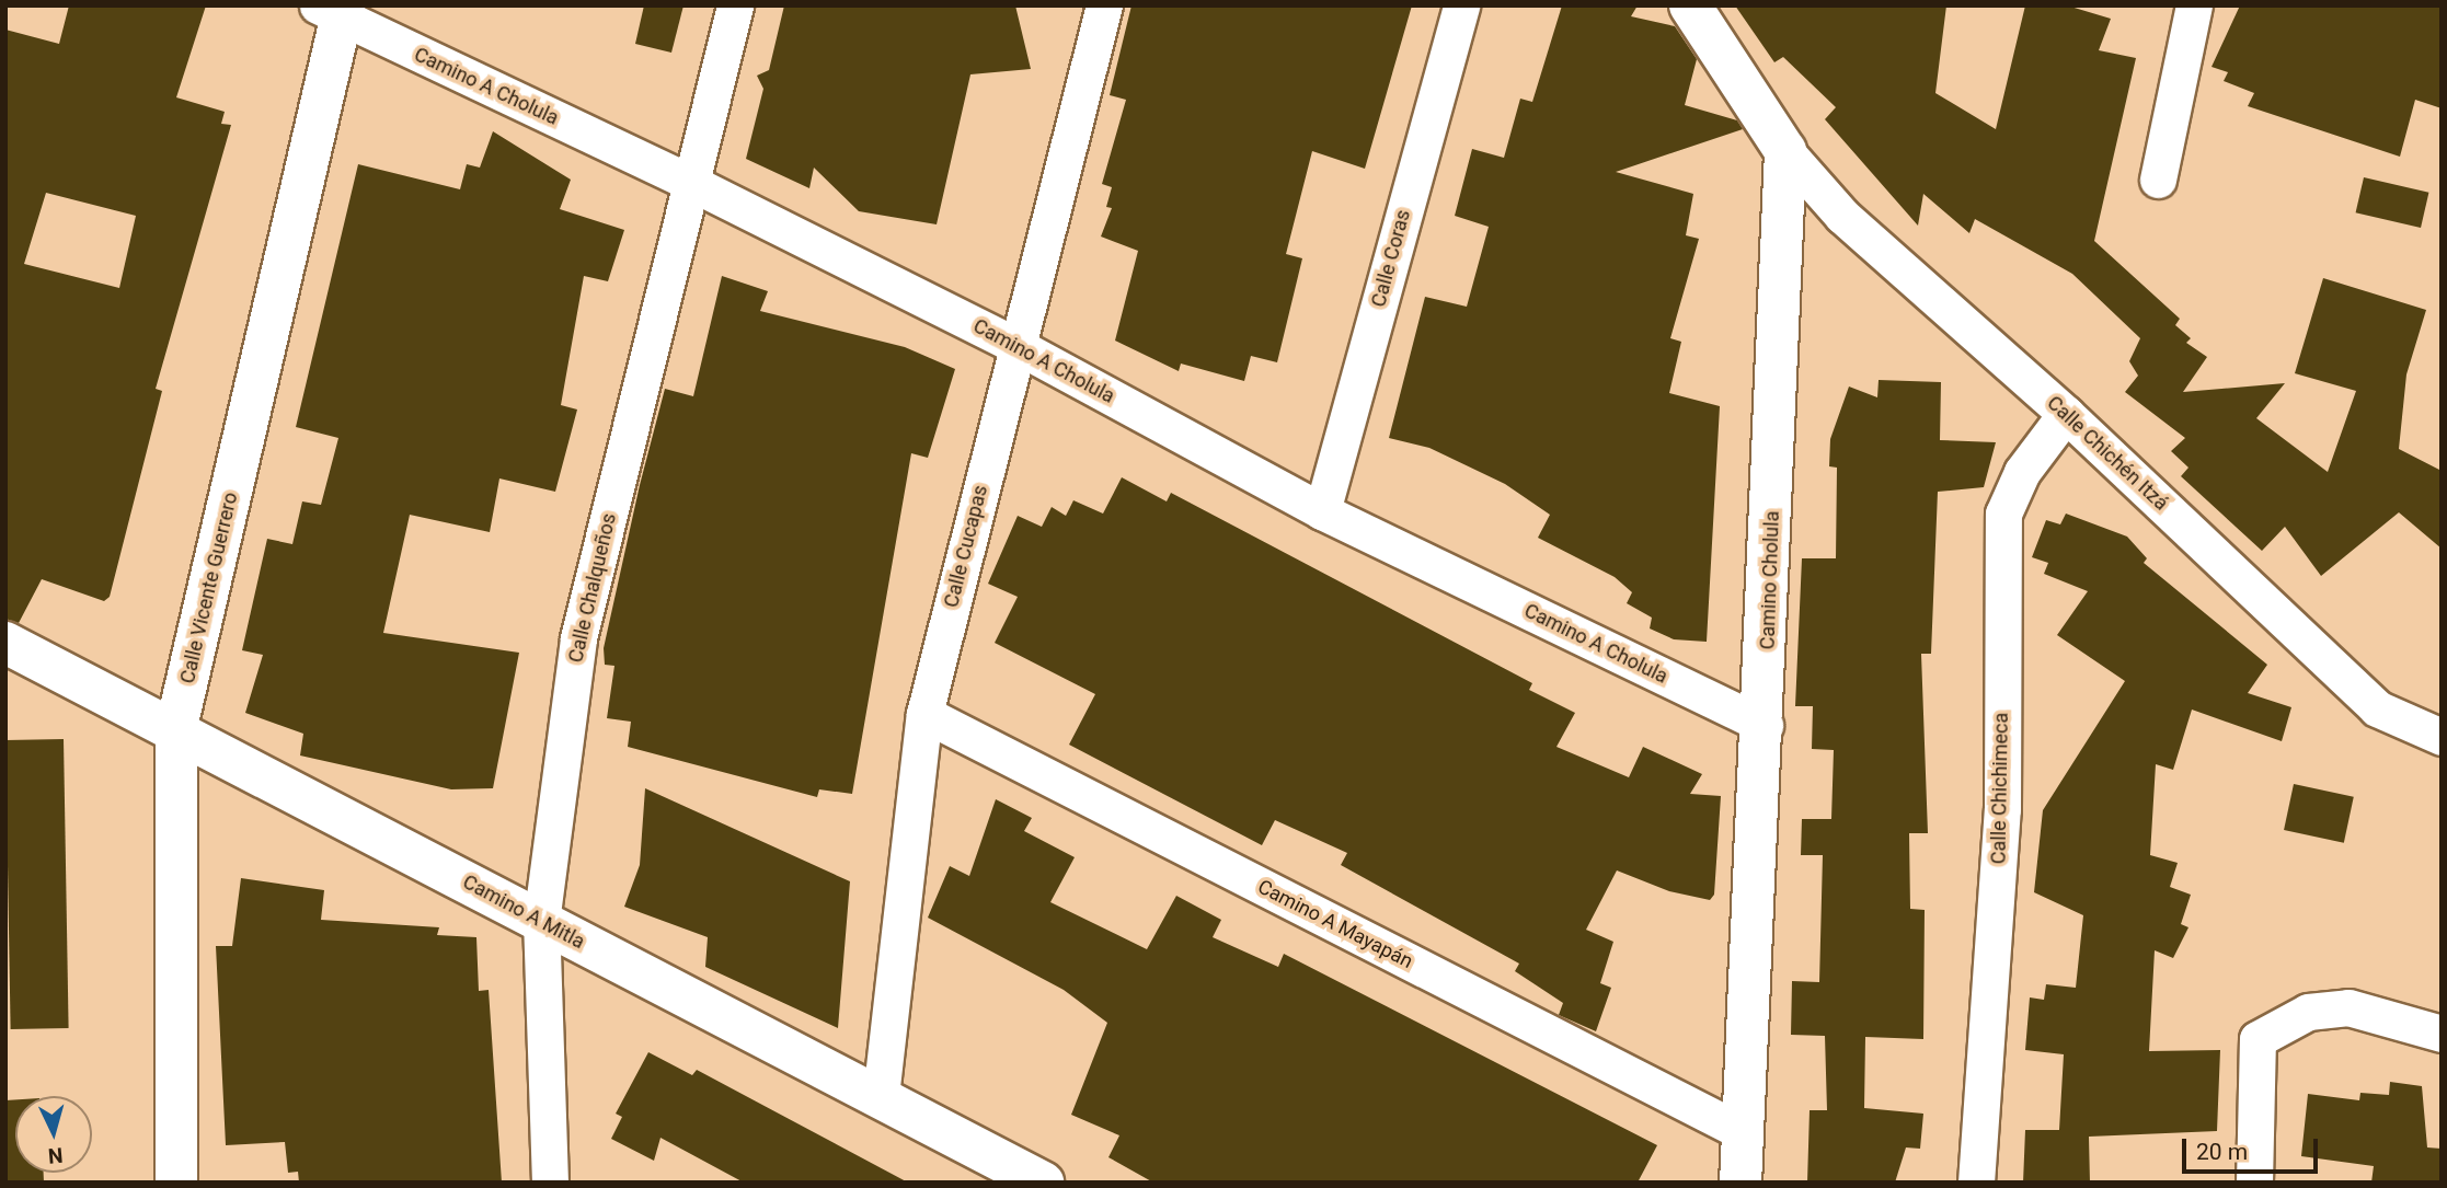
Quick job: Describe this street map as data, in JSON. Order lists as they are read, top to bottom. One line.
{"streets":{"street":["Camino A Cholula","Calle Coras","Calle Chichén Itzá","Calle Cucapas","Camino Cholula","Calle Vicente Guerrero","Calle Chalqueños","Calle Chichimeca","Camino A Mitla","Camino A Mayapán"]},"crossings":[["Camino A Cholula","Calle Coras"],["Camino A Cholula","Calle Cucapas"],["Camino A Cholula","Camino Cholula"],["Camino A Cholula","Calle Vicente Guerrero"],["Camino A Cholula","Calle Chalqueños"],["Calle Chichén Itzá","Camino Cholula"],["Calle Chichén Itzá","Calle Chichimeca"],["Calle Cucapas","Camino A Mitla"],["Calle Cucapas","Camino A Mayapán"],["Camino Cholula","Camino A Mayapán"],["Calle Vicente Guerrero","Camino A Mitla"],["Calle Chalqueños","Camino A Mitla"]],"scale_bar":"20 m","north":"bottom"}
